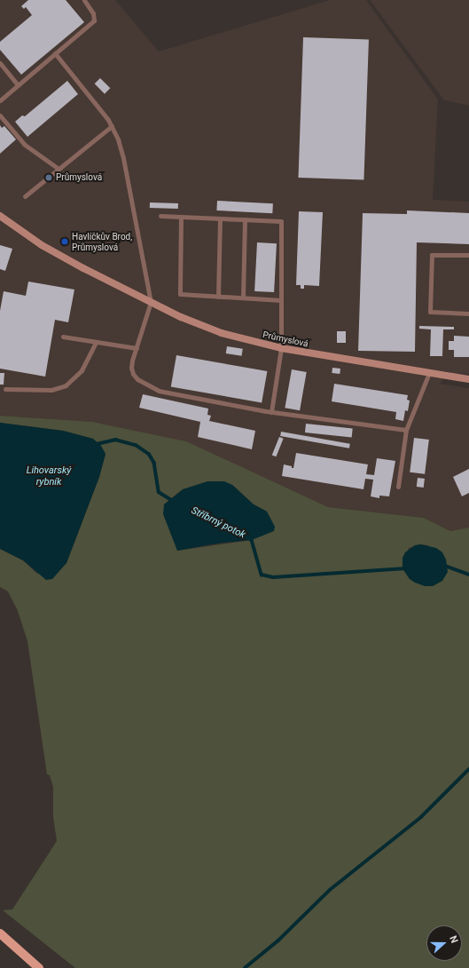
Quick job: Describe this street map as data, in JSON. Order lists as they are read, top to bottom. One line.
{"streets":{"street":["Průmyslová"]},"water":["Lihovarský rybník","Stříbrný potok"],"places":["Průmyslová","Havlíčkův Brod, Průmyslová"],"north":"right"}
